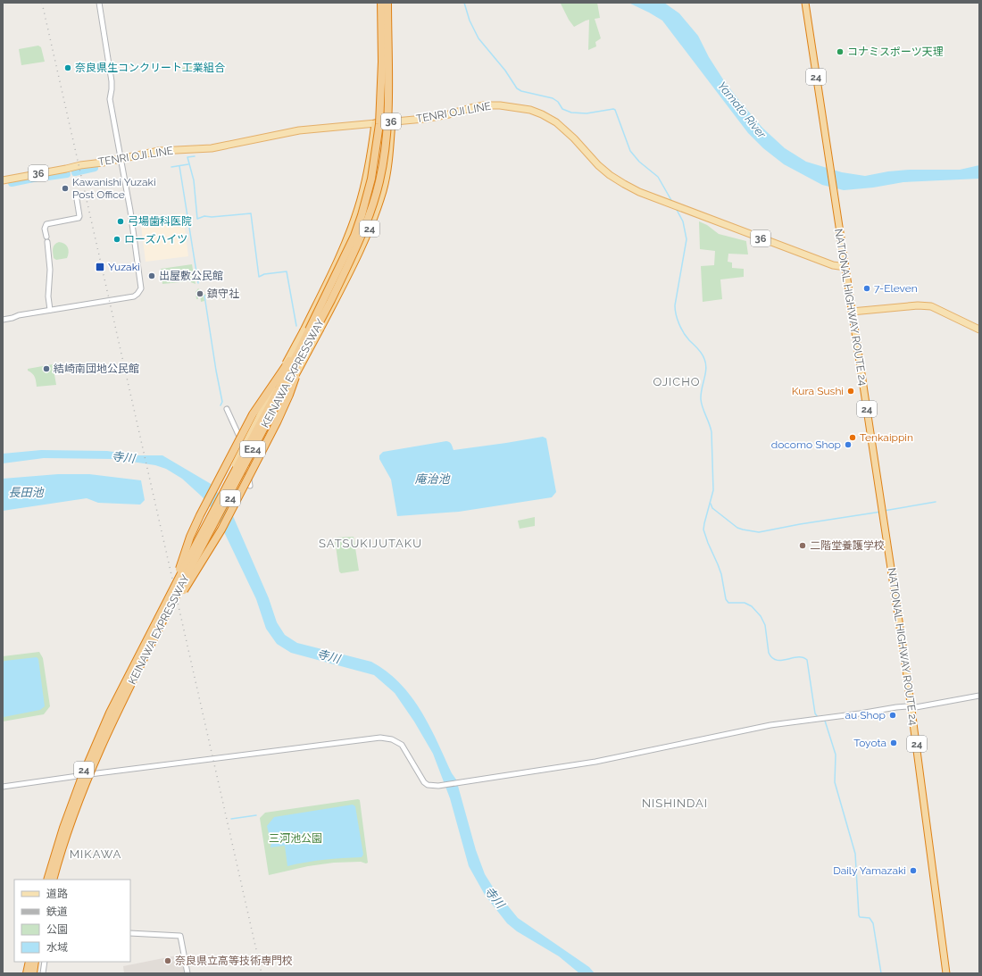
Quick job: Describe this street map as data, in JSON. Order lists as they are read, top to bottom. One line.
{"streets":{"highway":["24","NATIONAL HIGHWAY ROUTE 24","KEINAWA EXPRESSWAY","E24"],"main road":["TENRI OJI LINE","36"]},"crossings":[["24","TENRI OJI LINE"],["TENRI OJI LINE","NATIONAL HIGHWAY ROUTE 24"]],"districts":["OJICHO","SATSUKIJUTAKU","NISHINDAI","MIKAWA"],"water":["Yamato River","寺川","庵治池","長田池"],"parks":["三河池公園"],"places":{"other":["コナミスポーツ天理","奈良県生コンクリート工業組合","Kawanishi Yuzaki Post Office","弓場歯科医院","ローズハイツ","出屋敷公民館","7-Eleven","鎮守社","結崎南団地公民館","Kura Sushi","Tenkaippin","docomo Shop","二階堂養護学校","au Shop","Toyota","Daily Yamazaki","奈良県立高等技術専門校"],"transit":["Yuzaki"]},"legend":["道路","鉄道","公園","水域"]}
